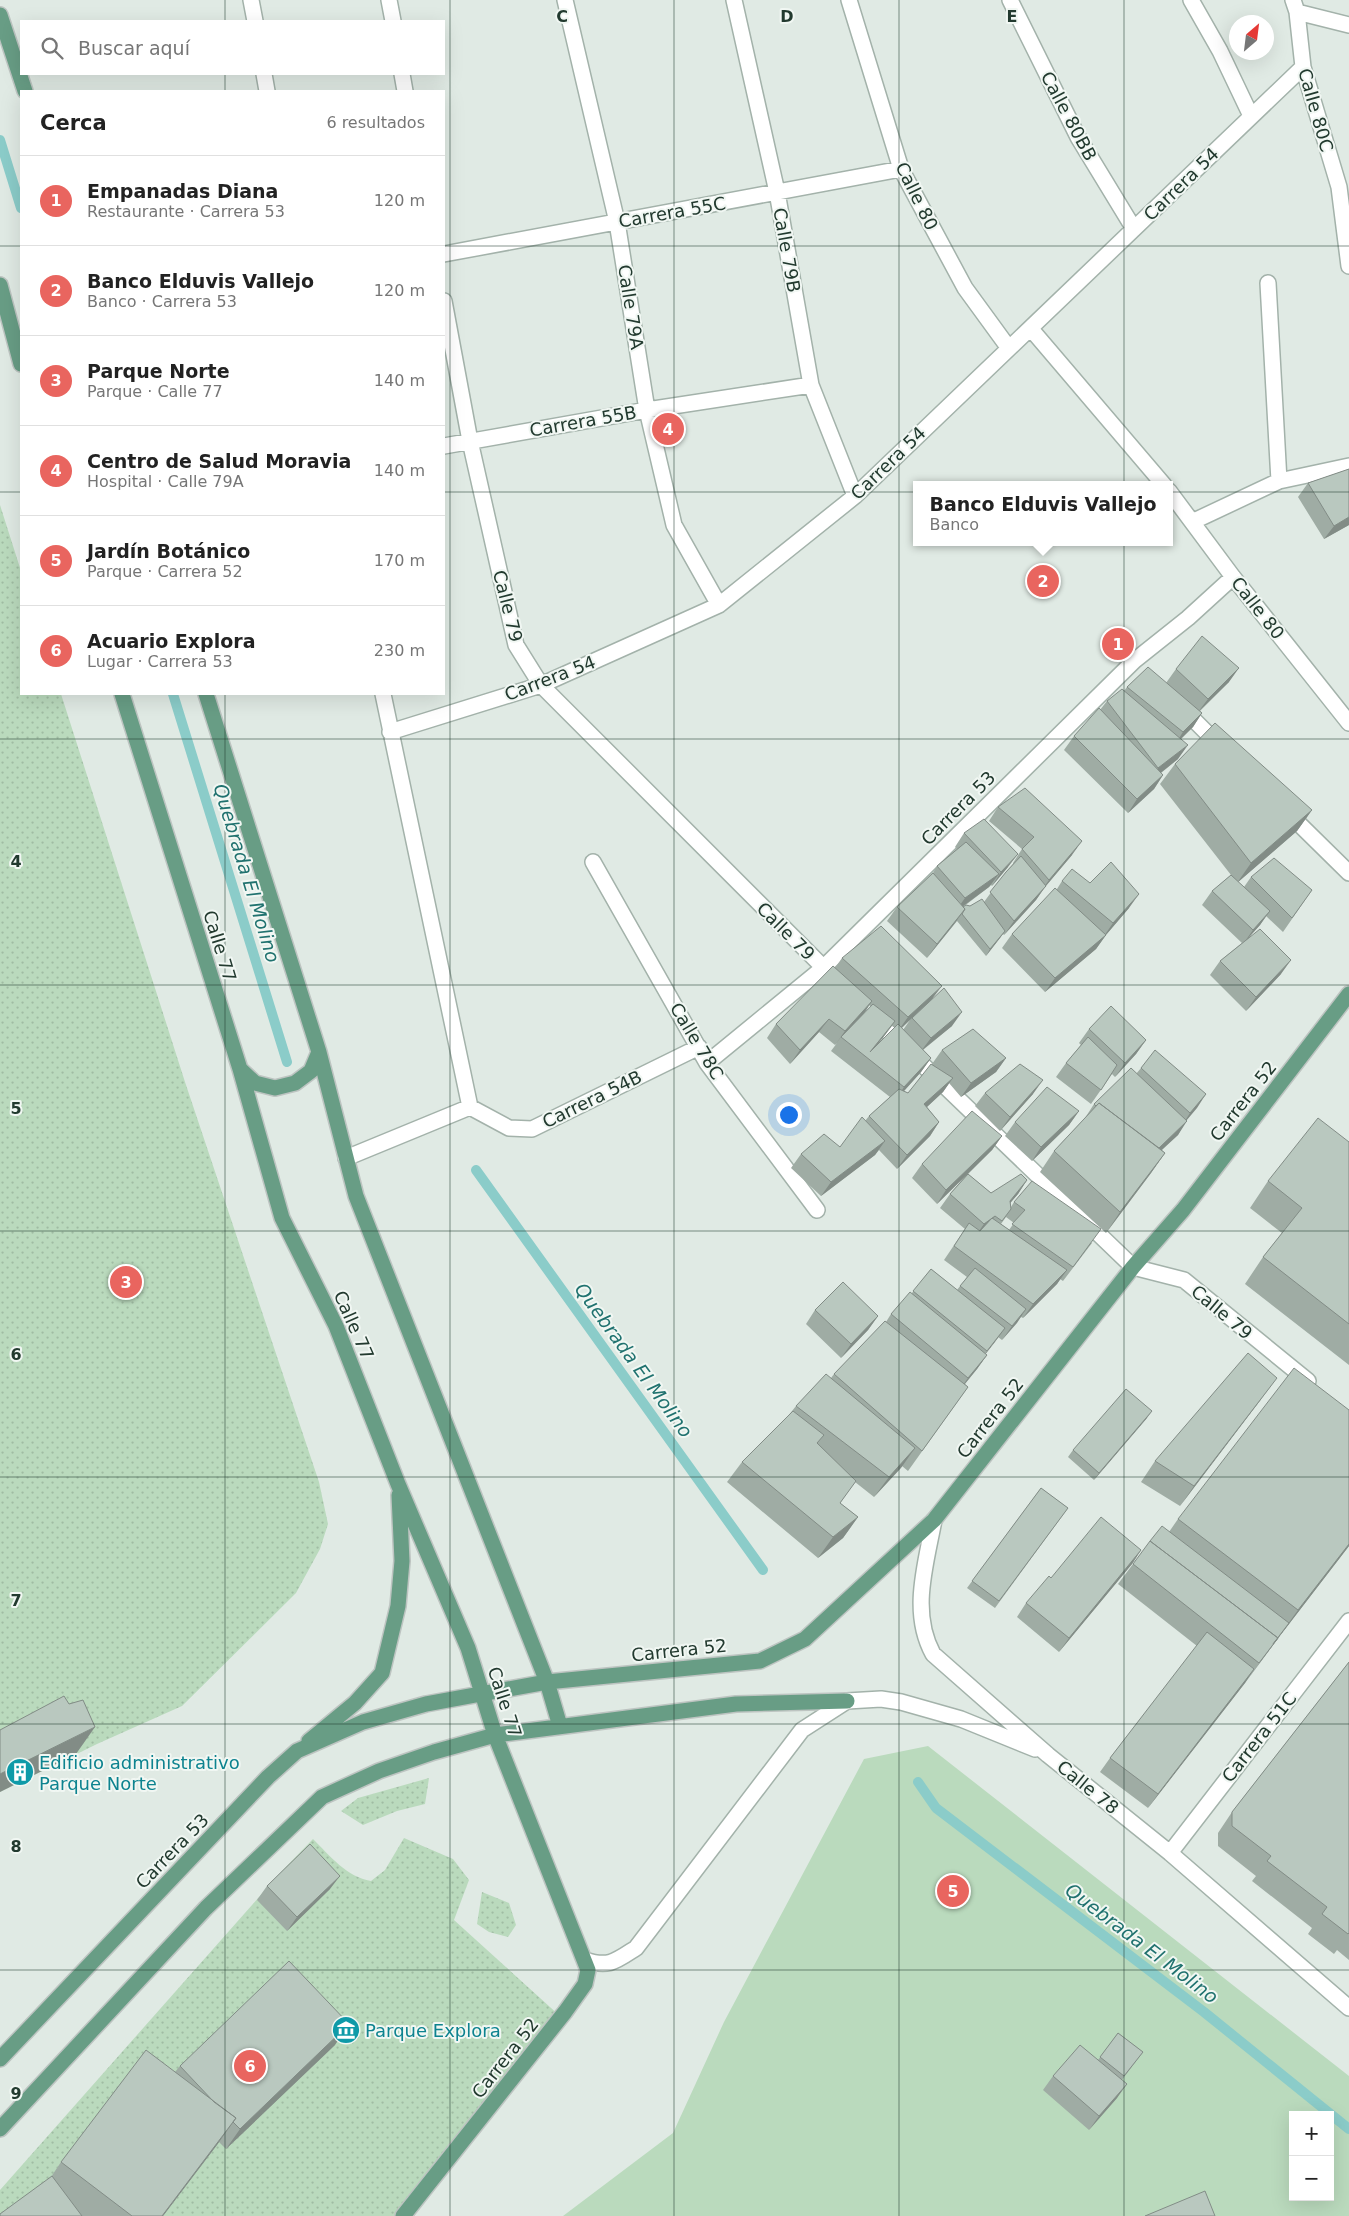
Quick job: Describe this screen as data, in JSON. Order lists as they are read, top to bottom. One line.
{"streets":{"main road":["Carrera 53","Calle 77","Carrera 52"],"street":["Calle 80C","Calle 80BB","Carrera 54","Calle 80","Carrera 55C","Calle 79B","Calle 79A","Carrera 55B","Calle 79","Calle 78C","Carrera 54B","Carrera 51C","Calle 78"]},"crossings":[["Calle 80C","Carrera 54"],["Calle 80BB","Carrera 54"],["Carrera 54","Calle 80"],["Carrera 54","Calle 79B"],["Carrera 54","Calle 79A"],["Carrera 54","Calle 79"],["Calle 80","Carrera 55C"],["Calle 80","Carrera 53"],["Carrera 55C","Calle 79B"],["Carrera 55C","Calle 79A"],["Calle 79B","Carrera 55B"],["Calle 79A","Carrera 55B"],["Carrera 55B","Calle 79"],["Calle 79","Carrera 53"],["Calle 79","Carrera 52"],["Carrera 53","Calle 77"],["Carrera 53","Calle 78C"],["Carrera 53","Carrera 52"],["Calle 77","Carrera 52"],["Calle 78C","Carrera 54B"],["Carrera 52","Calle 78"],["Carrera 51C","Calle 78"]],"water":["Quebrada El Molino"],"places":{"building":["Edificio administrativo Parque Norte"],"museum":["Parque Explora"]},"north":"top right","page":{"search":"Buscar aquí","heading":["Cerca","6 resultados"],"list":[{"mark":"1","name":"Empanadas Diana","note":"Restaurante · Carrera 53","value":"120 m"},{"mark":"2","name":"Banco Elduvis Vallejo","note":"Banco · Carrera 53","value":"120 m"},{"mark":"3","name":"Parque Norte","note":"Parque · Calle 77","value":"140 m"},{"mark":"4","name":"Centro de Salud Moravia","note":"Hospital · Calle 79A","value":"140 m"},{"mark":"5","name":"Jardín Botánico","note":"Parque · Carrera 52","value":"170 m"},{"mark":"6","name":"Acuario Explora","note":"Lugar · Carrera 53","value":"230 m"}],"pins":["4","2","1","3","5","6"],"popup":["Banco Elduvis Vallejo","Banco"],"map_buttons":["+","−"]},"grid":{"columns":["C","D","E"],"rows":["4","5","6","7","8","9"]}}
